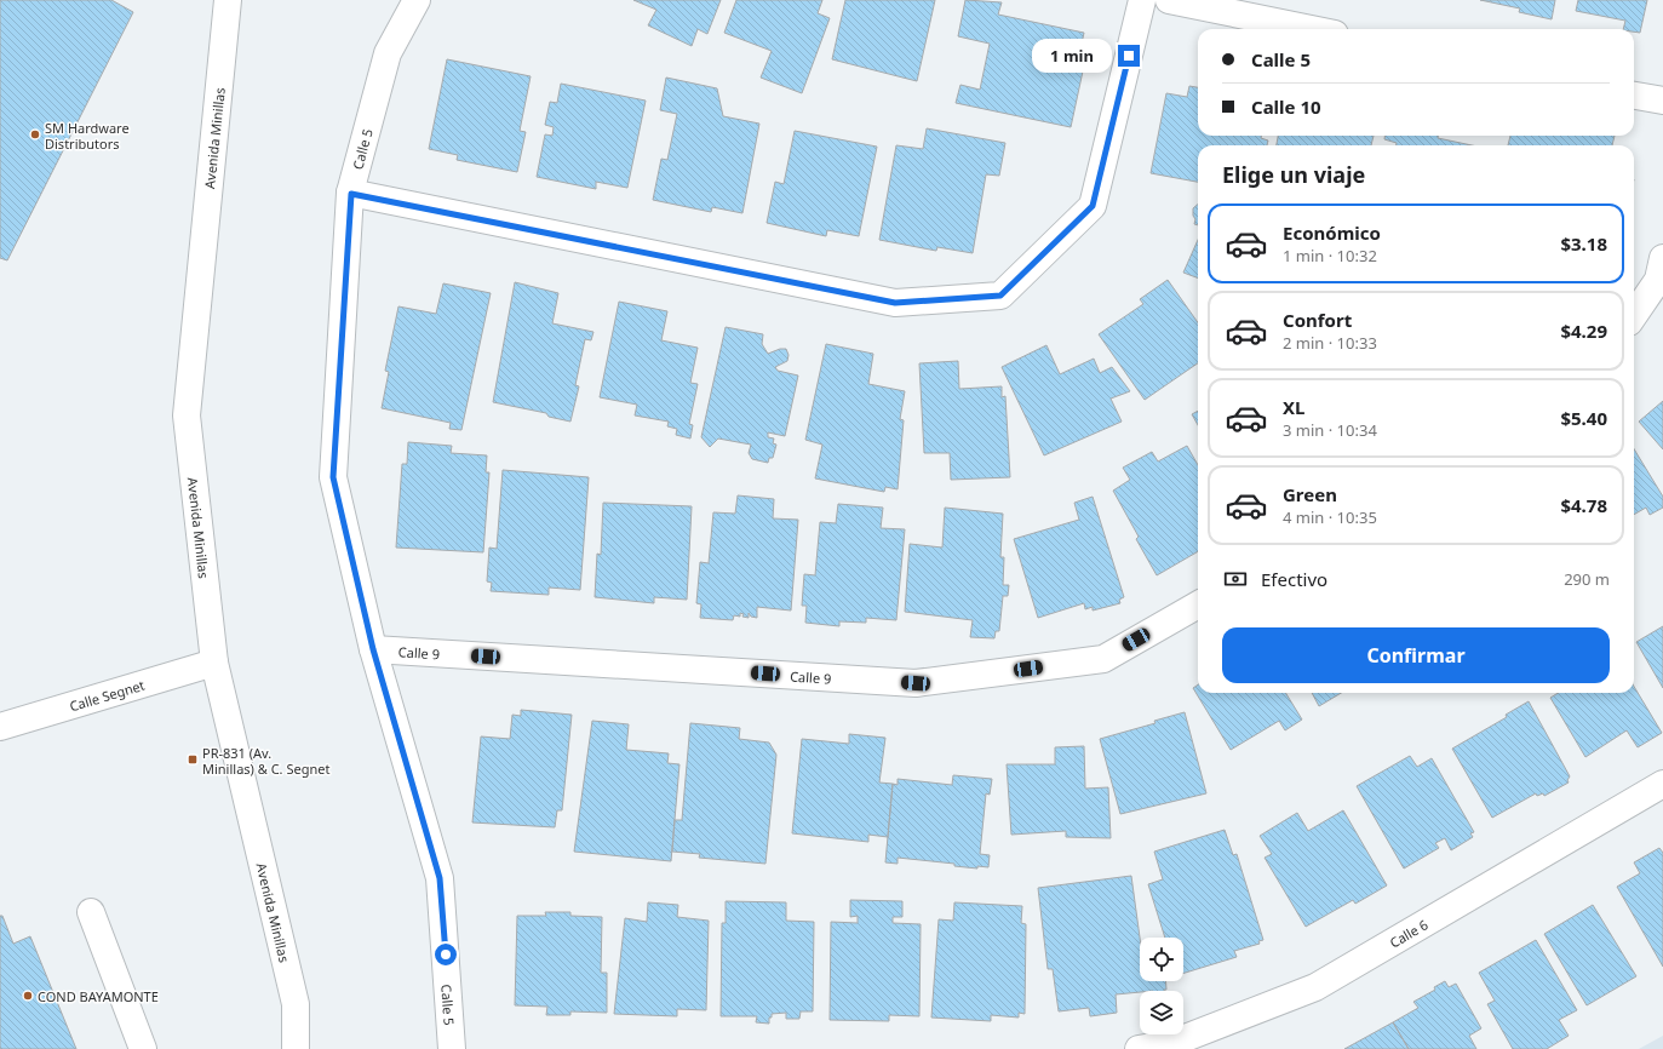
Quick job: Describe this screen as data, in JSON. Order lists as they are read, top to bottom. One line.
{"streets":{"street":["Avenida Minillas","Calle 5","Calle 9","Calle Segnet","Calle 6"]},"crossings":[["Avenida Minillas","Calle Segnet"],["Calle 5","Calle 9"]],"places":{"other":["SM Hardware Distributors","COND BAYAMONTE"],"transit":["PR-831 (Av. Minillas) & C. Segnet"]},"page":{"banner":["Calle 5","Calle 10"],"bubble":"1 min","heading":"Elige un viaje","list":[{"name":"Económico","note":"1 min · 10:32","value":"$3.18"},{"name":"Confort","note":"2 min · 10:33","value":"$4.29"},{"name":"XL","note":"3 min · 10:34","value":"$5.40"},{"name":"Green","note":"4 min · 10:35","value":"$4.78"}],"pay":["Efectivo","290 m"],"buttons":"Confirmar"}}
